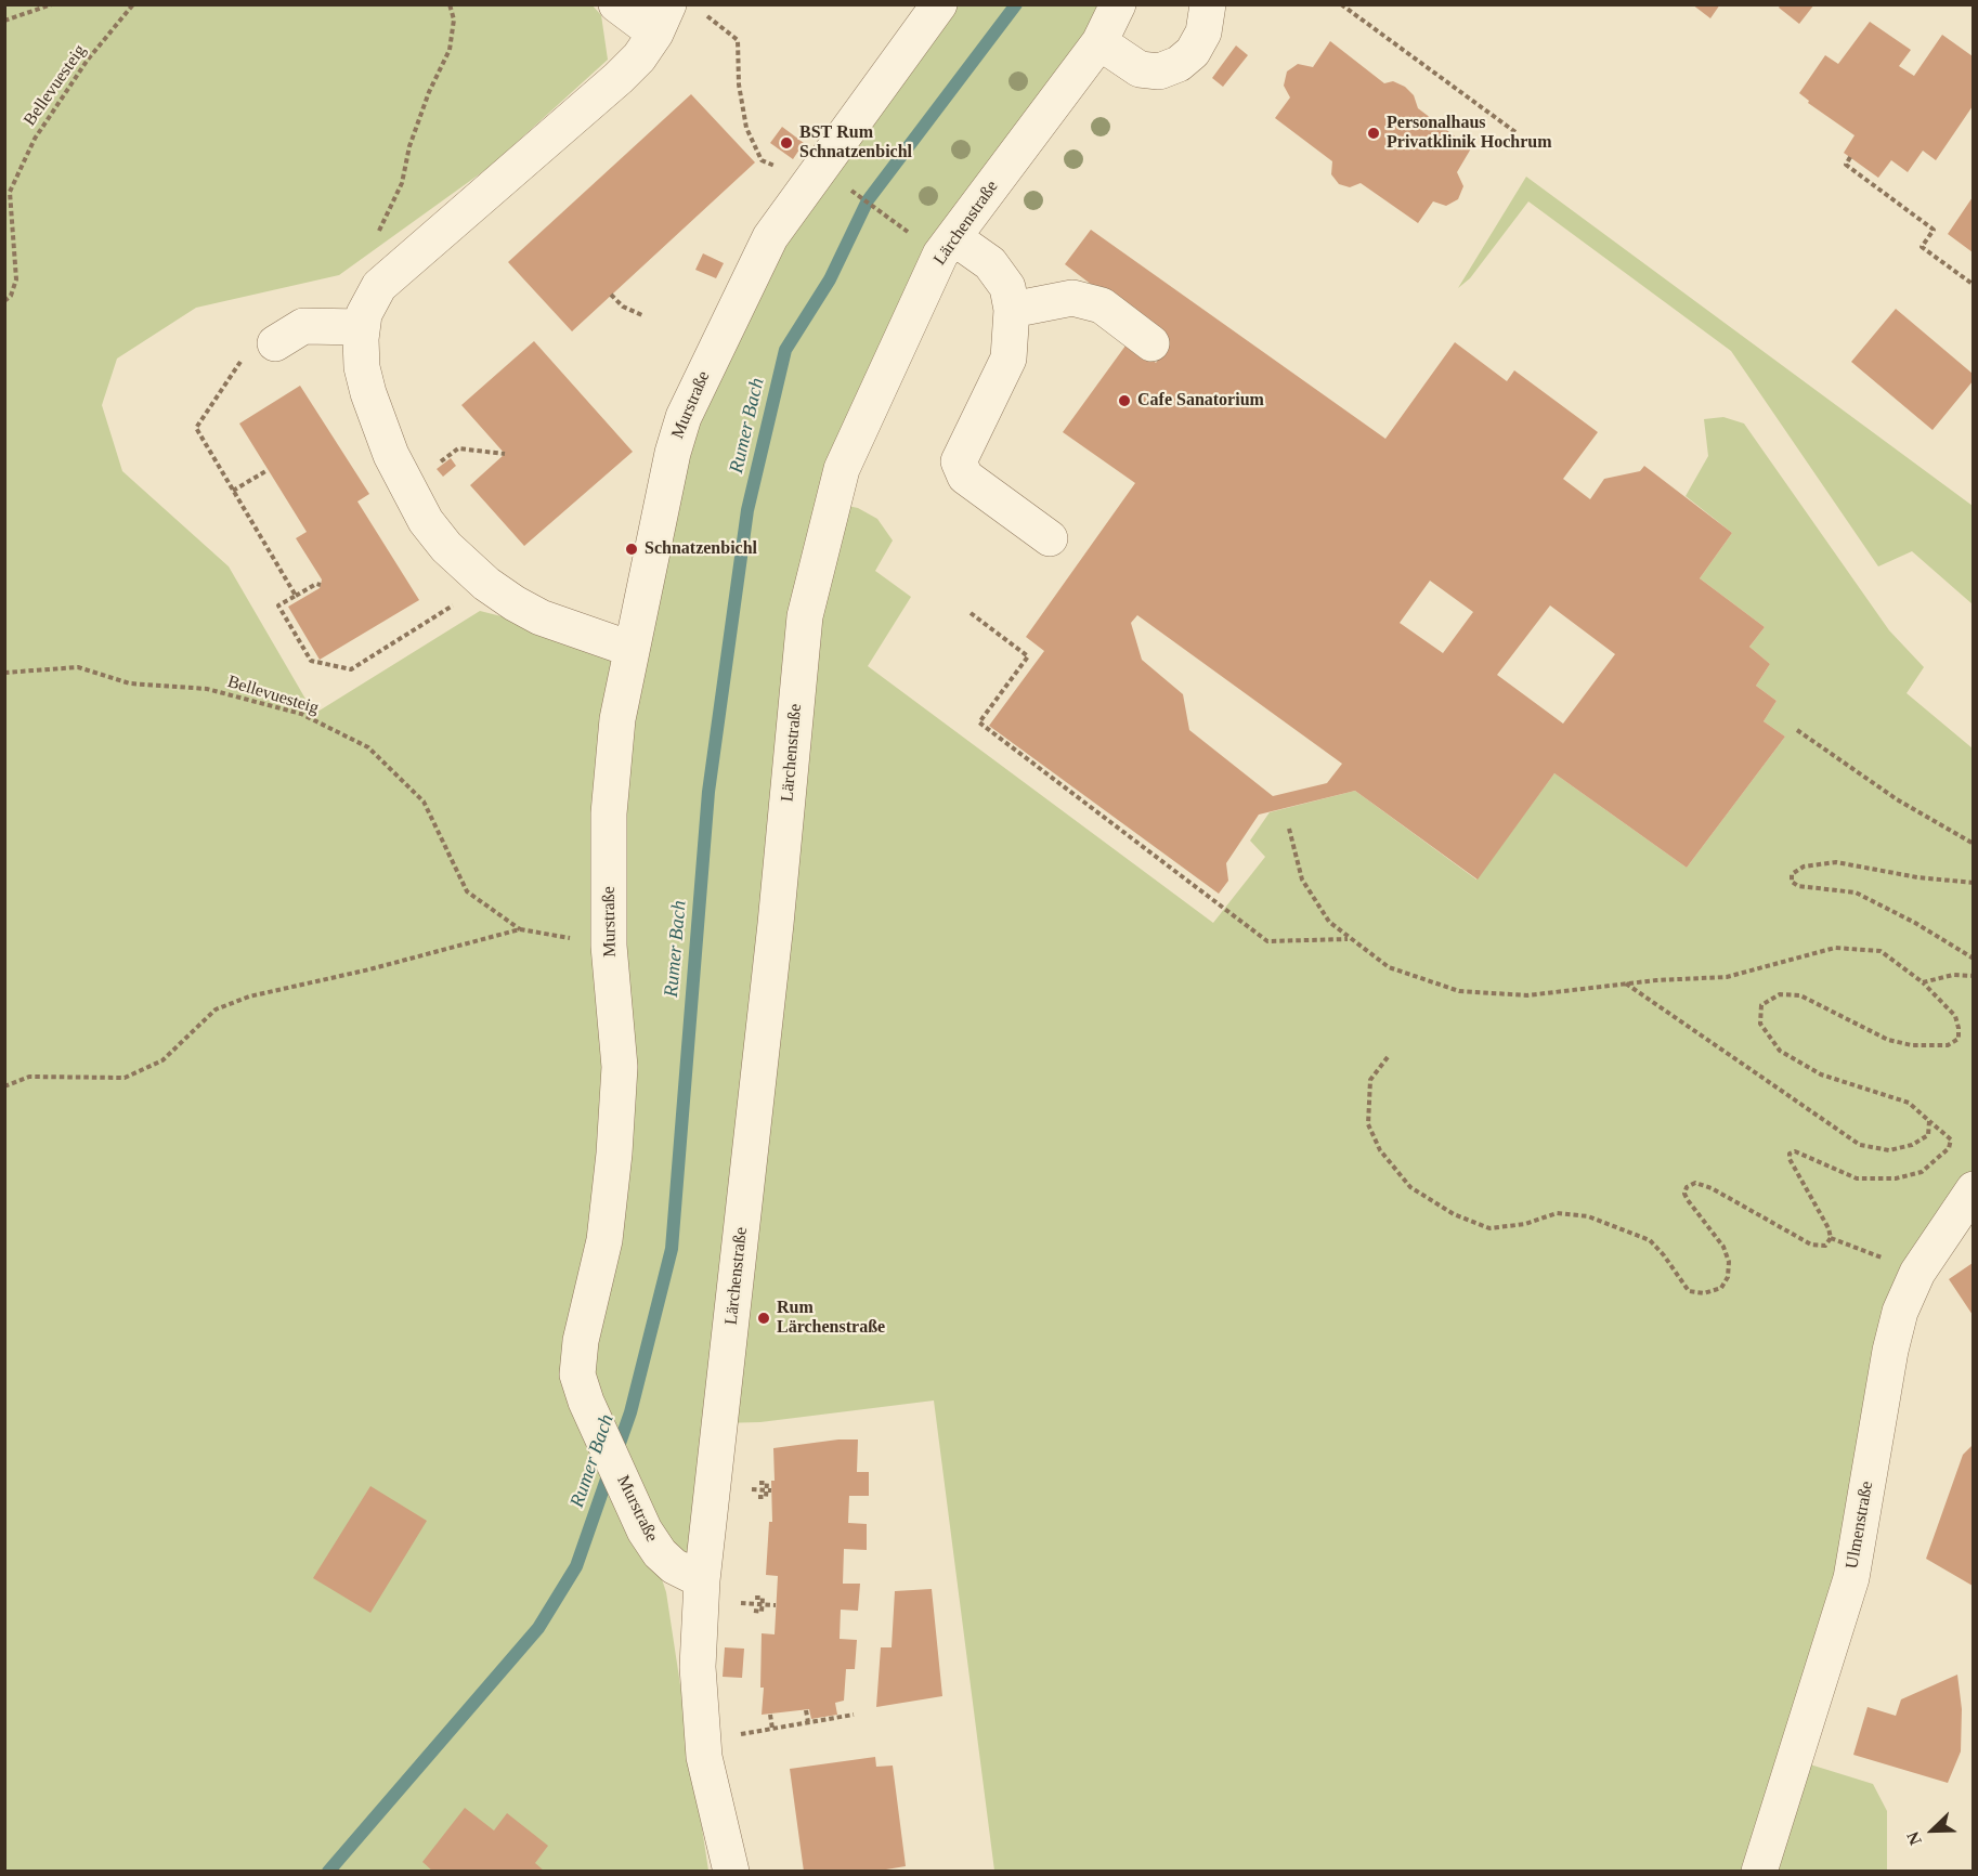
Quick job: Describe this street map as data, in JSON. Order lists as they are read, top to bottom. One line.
{"streets":{"street":["Lärchenstraße","Murstraße","Ulmenstraße"],"path":["Bellevuesteig"]},"crossings":[["Lärchenstraße","Murstraße"]],"water":["Rumer Bach"],"places":["Personalhaus Privatklinik Hochrum","BST Rum Schnatzenbichl","Cafe Sanatorium","Schnatzenbichl","Rum Lärchenstraße"],"north":"bottom left"}
